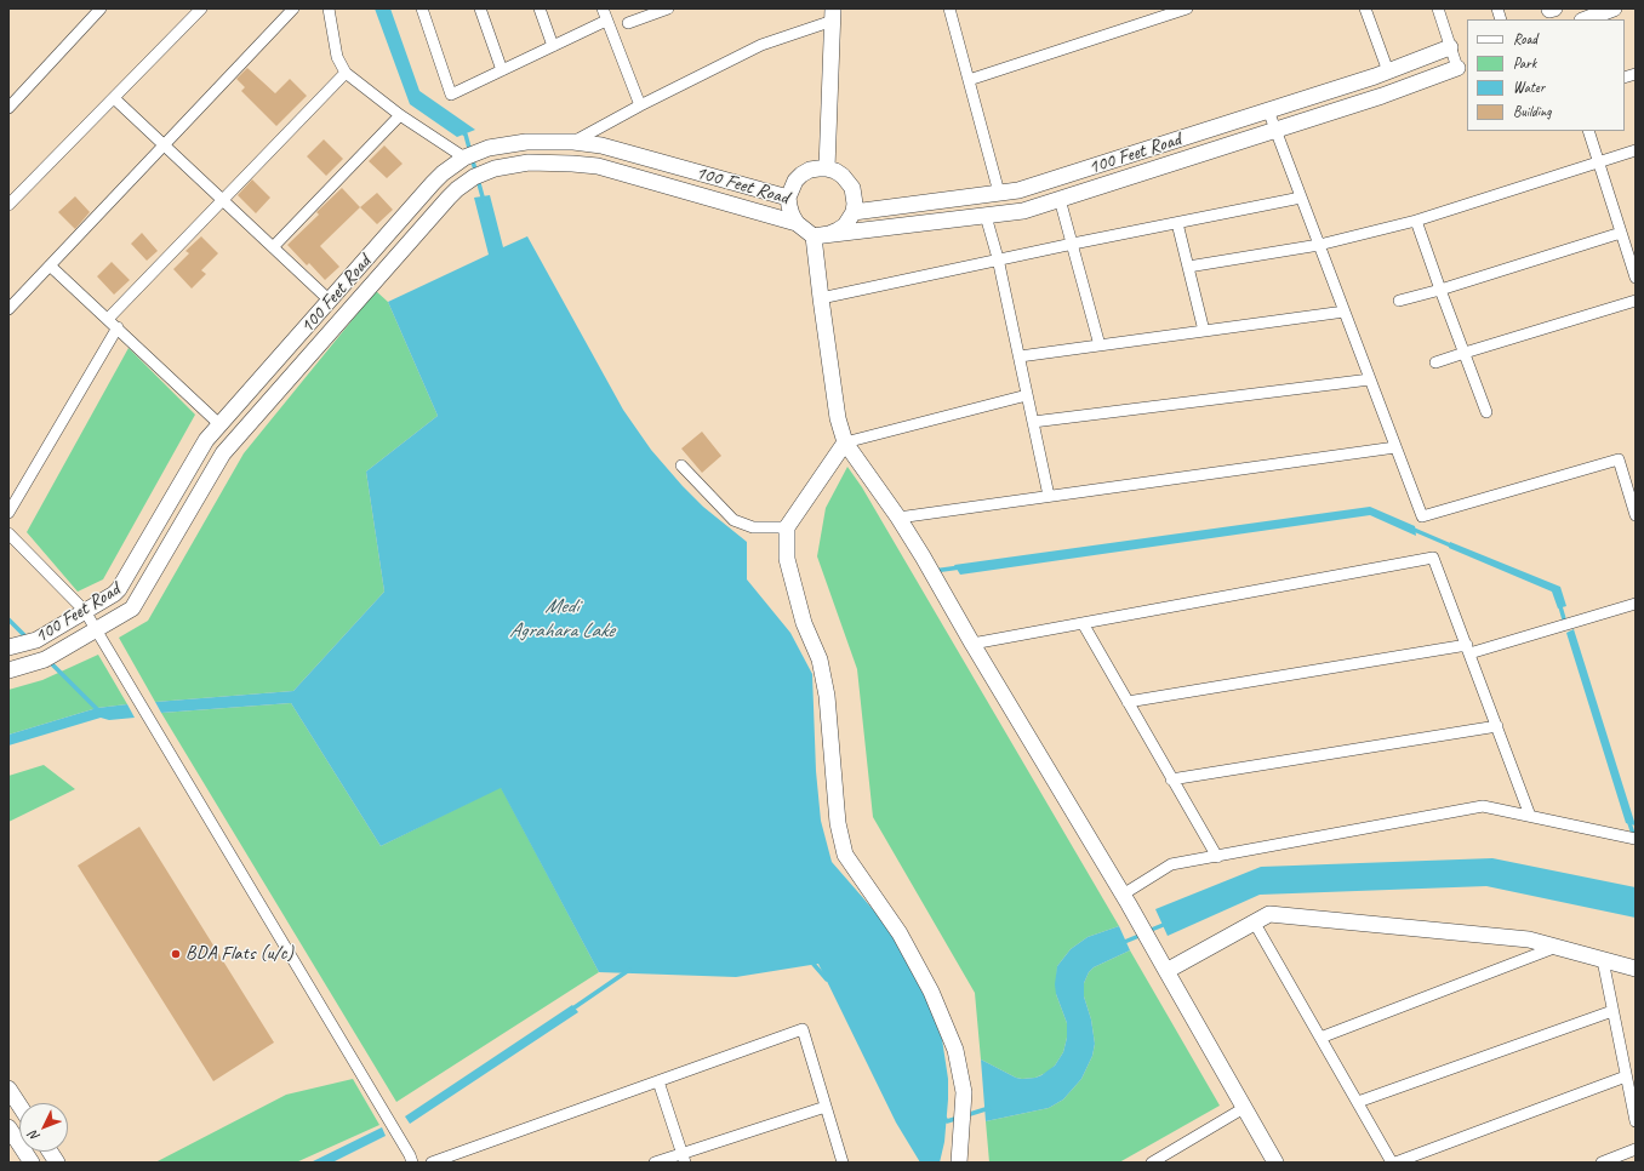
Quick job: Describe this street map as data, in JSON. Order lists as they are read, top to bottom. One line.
{"streets":{"main road":["100 Feet Road"]},"water":["Medi Agrahara Lake"],"places":["BDA Flats (u/c)"],"legend":["Road","Park","Water","Building"],"north":"bottom left"}
